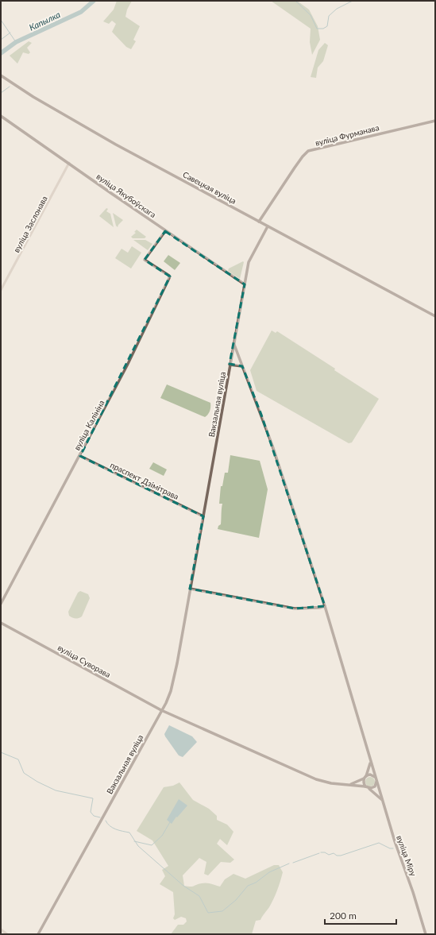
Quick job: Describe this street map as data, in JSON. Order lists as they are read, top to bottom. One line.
{"streets":{"main road":["вуліца Фурманава","Савецкая вуліца","вуліца Якубоўскага","Вакзальная вуліца","вуліца Калініна","праспект Дзімітрава","вуліца Суворава","вуліца Міру"],"street":["вуліца Заслонава"]},"crossings":[["вуліца Фурманава","Савецкая вуліца"],["Савецкая вуліца","Вакзальная вуліца"],["вуліца Якубоўскага","вуліца Заслонава"],["вуліца Якубоўскага","Вакзальная вуліца"],["вуліца Якубоўскага","вуліца Калініна"],["Вакзальная вуліца","праспект Дзімітрава"],["Вакзальная вуліца","вуліца Суворава"],["вуліца Калініна","праспект Дзімітрава"],["вуліца Суворава","вуліца Міру"]],"water":["Капылка"],"scale_bar":"200 m"}
